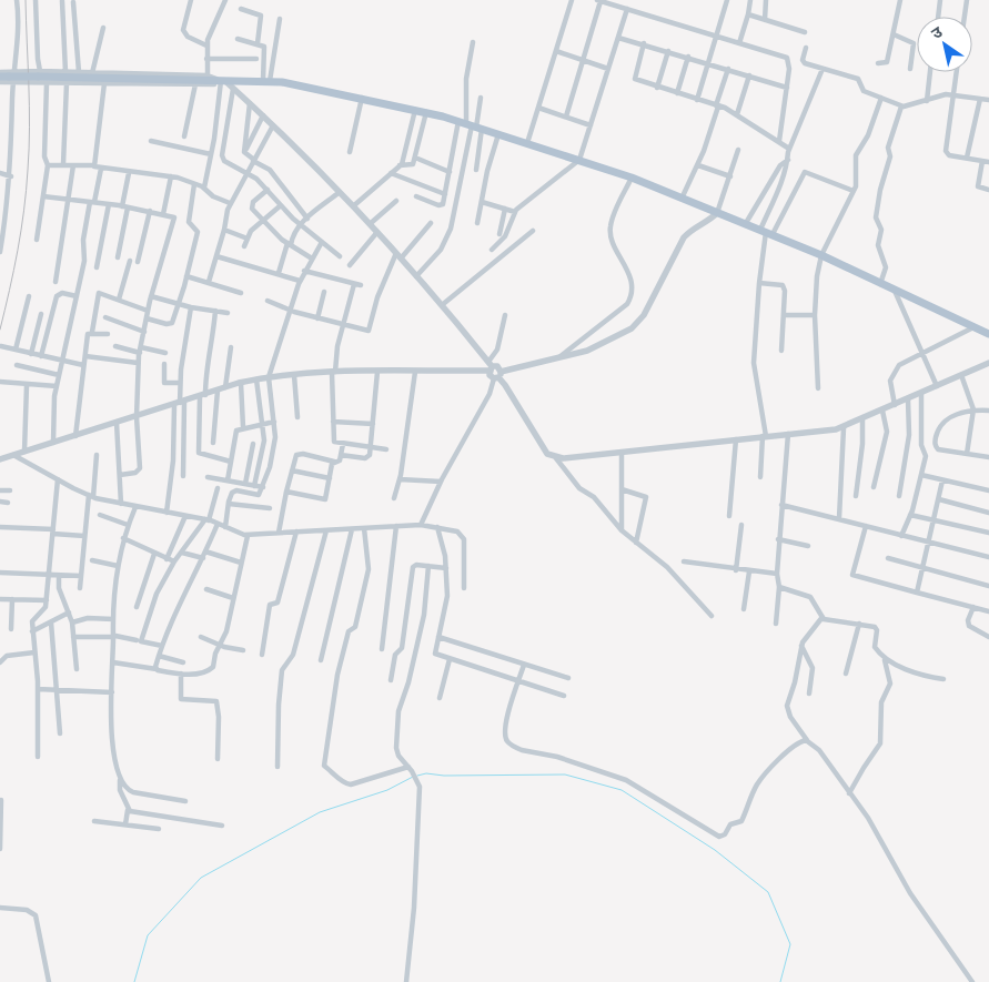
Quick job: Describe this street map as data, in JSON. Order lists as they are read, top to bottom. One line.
{"north":"top left"}
